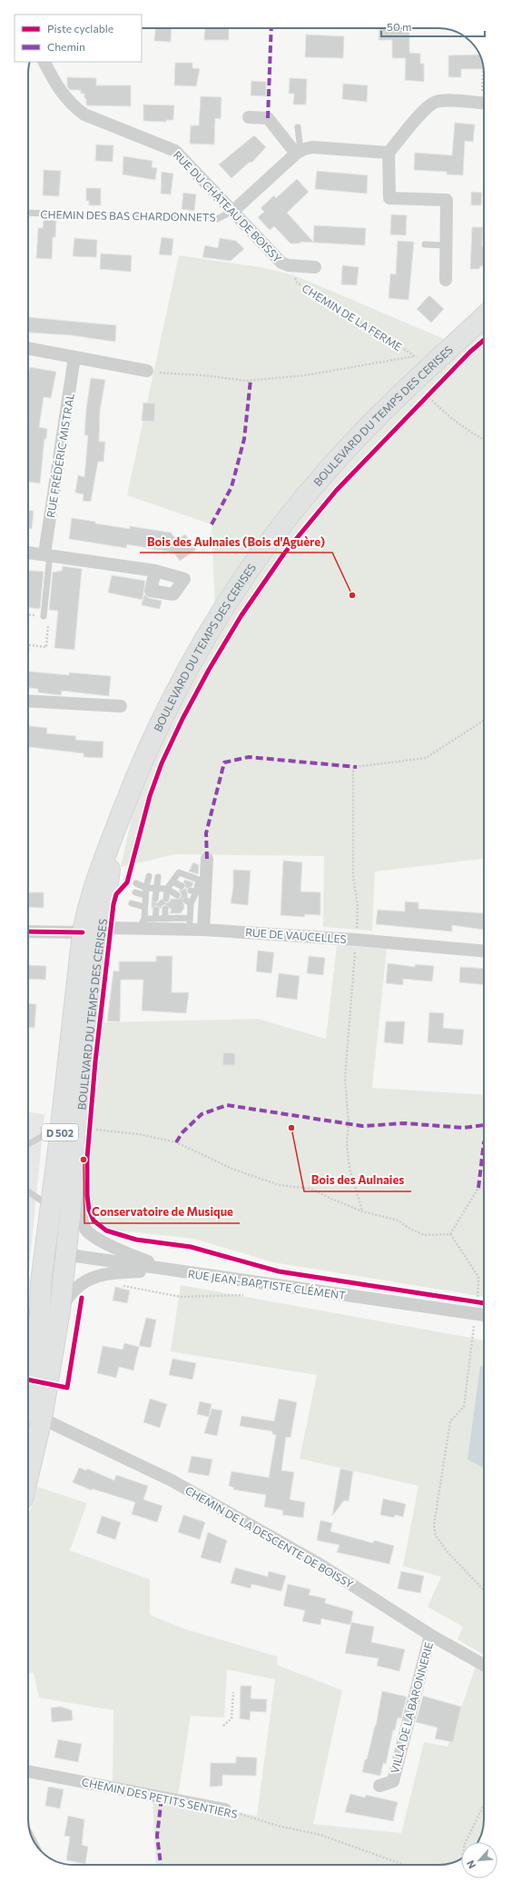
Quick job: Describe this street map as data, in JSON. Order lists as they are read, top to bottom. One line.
{"streets":{"main road":["BOULEVARD DU TEMPS DES CERISES","D 502"],"street":["RUE DU CHÂTEAU DE BOISSY","RUE FRÉDÉRIC MISTRAL","RUE DE VAUCELLES","RUE JEAN-BAPTISTE CLÉMENT","CHEMIN DE LA DESCENTE DE BOISSY","VILLA DE LA BARONNERIE","CHEMIN DES PETITS SENTIERS"],"lane":["CHEMIN DES BAS CHARDONNETS"],"path":["CHEMIN DE LA FERME"]},"crossings":[["RUE DU CHÂTEAU DE BOISSY","CHEMIN DES BAS CHARDONNETS"],["BOULEVARD DU TEMPS DES CERISES","RUE DE VAUCELLES"],["BOULEVARD DU TEMPS DES CERISES","RUE JEAN-BAPTISTE CLÉMENT"],["CHEMIN DE LA DESCENTE DE BOISSY","VILLA DE LA BARONNERIE"]],"places":["Bois des Aulnaies (Bois d'Aguère)","Bois des Aulnaies","Conservatoire de Musique"],"legend":["Piste cyclable","Chemin"],"scale_bar":"50 m","north":"bottom left"}
